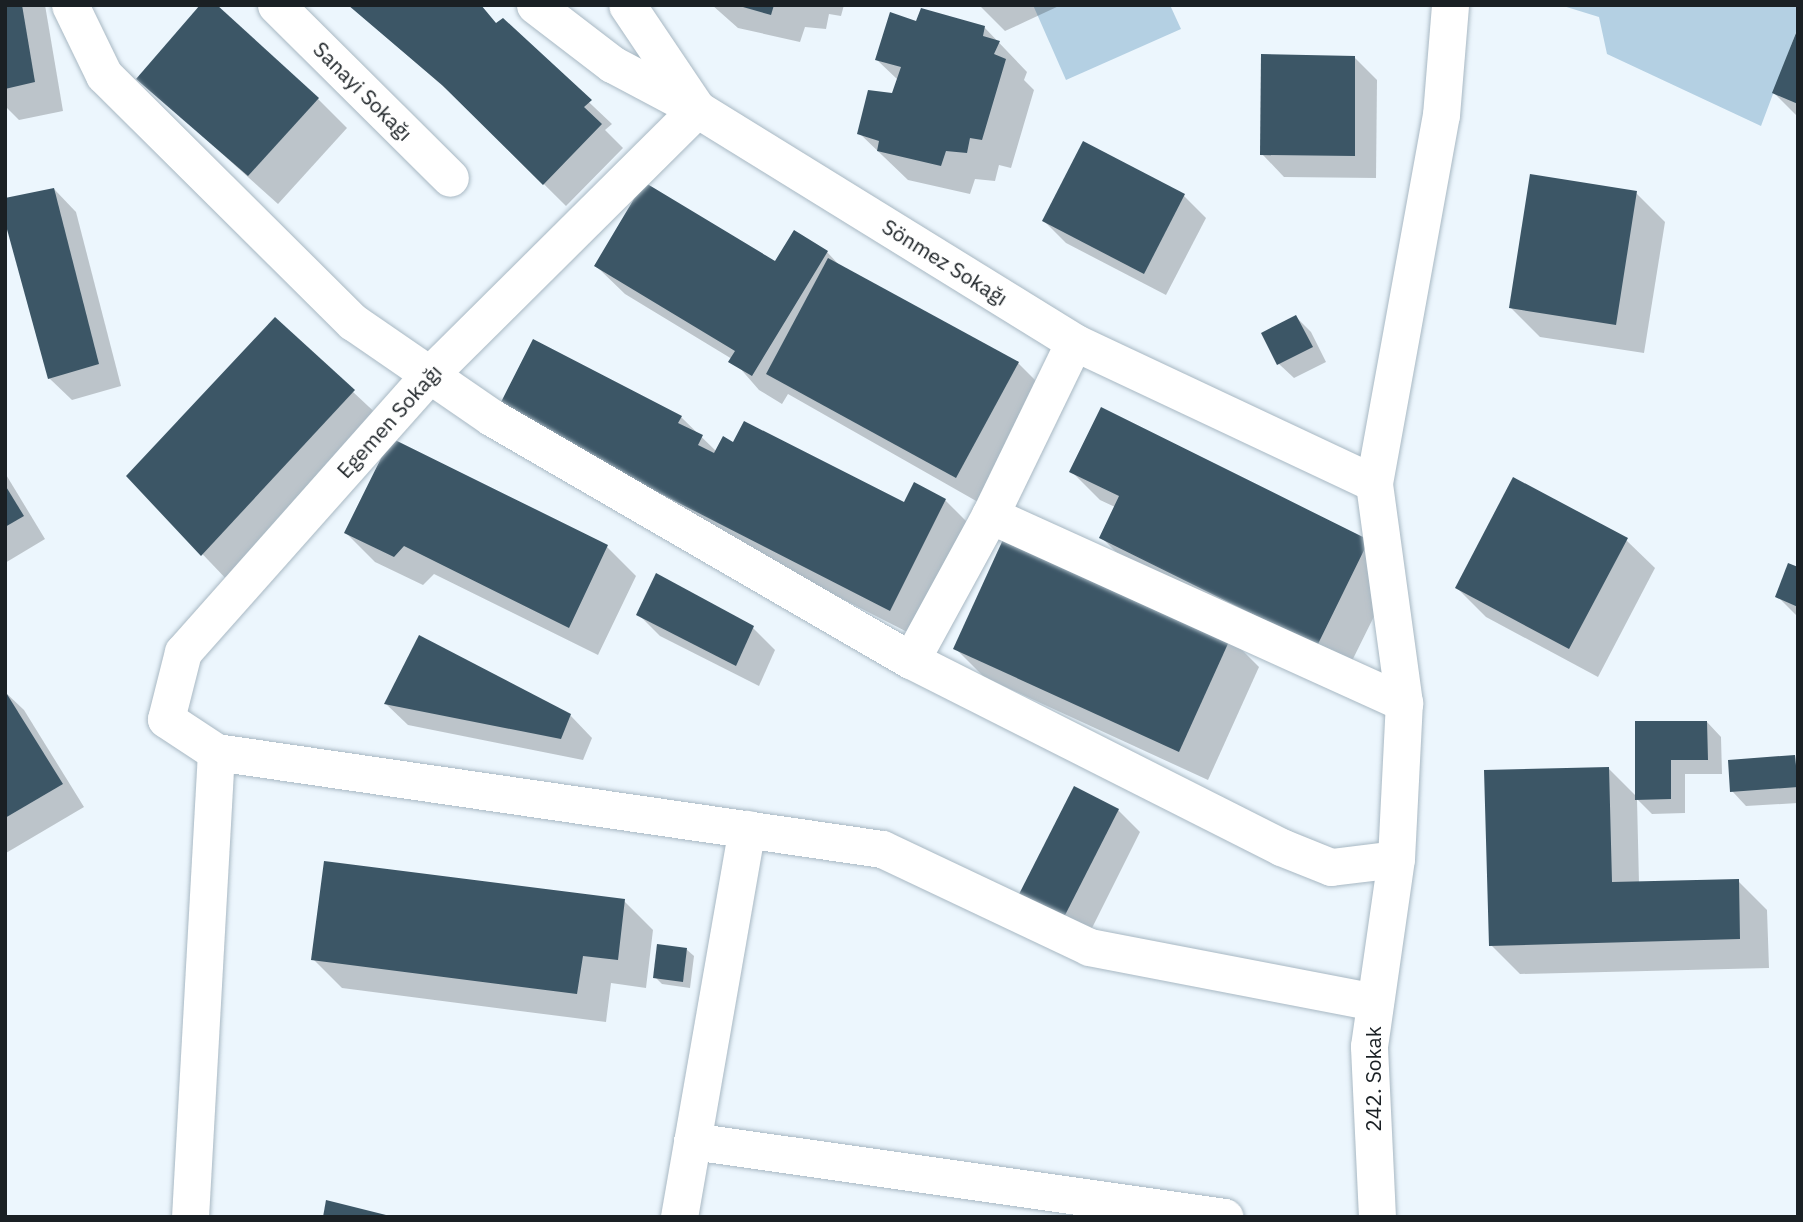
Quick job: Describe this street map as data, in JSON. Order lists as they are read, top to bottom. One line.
{"streets":{"street":["Sanayi Sokağı","Sönmez Sokağı","Egemen Sokağı","242. Sokak"]},"crossings":[["Sönmez Sokağı","Egemen Sokağı"],["Sönmez Sokağı","242. Sokak"]]}
